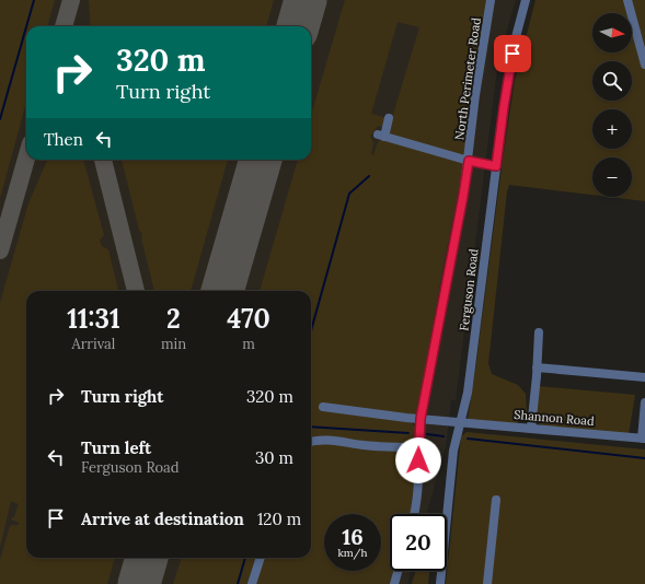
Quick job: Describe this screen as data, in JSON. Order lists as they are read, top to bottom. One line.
{"streets":{"street":["North Perimeter Road","Ferguson Road","Shannon Road"]},"crossings":[["North Perimeter Road","Shannon Road"],["Ferguson Road","Shannon Road"]],"north":"right","page":{"map_buttons":["+","−"],"turn":["320 m","Turn right"],"then":"Then","eta":["11:31","Arrival","2","min","470","m"],"list":[{"name":"Turn right","value":"320 m"},{"name":"Turn left","note":"Ferguson Road","value":"30 m"},{"name":"Arrive at destination","value":"120 m"}],"speed":"16 km/h","limit":"20"}}
